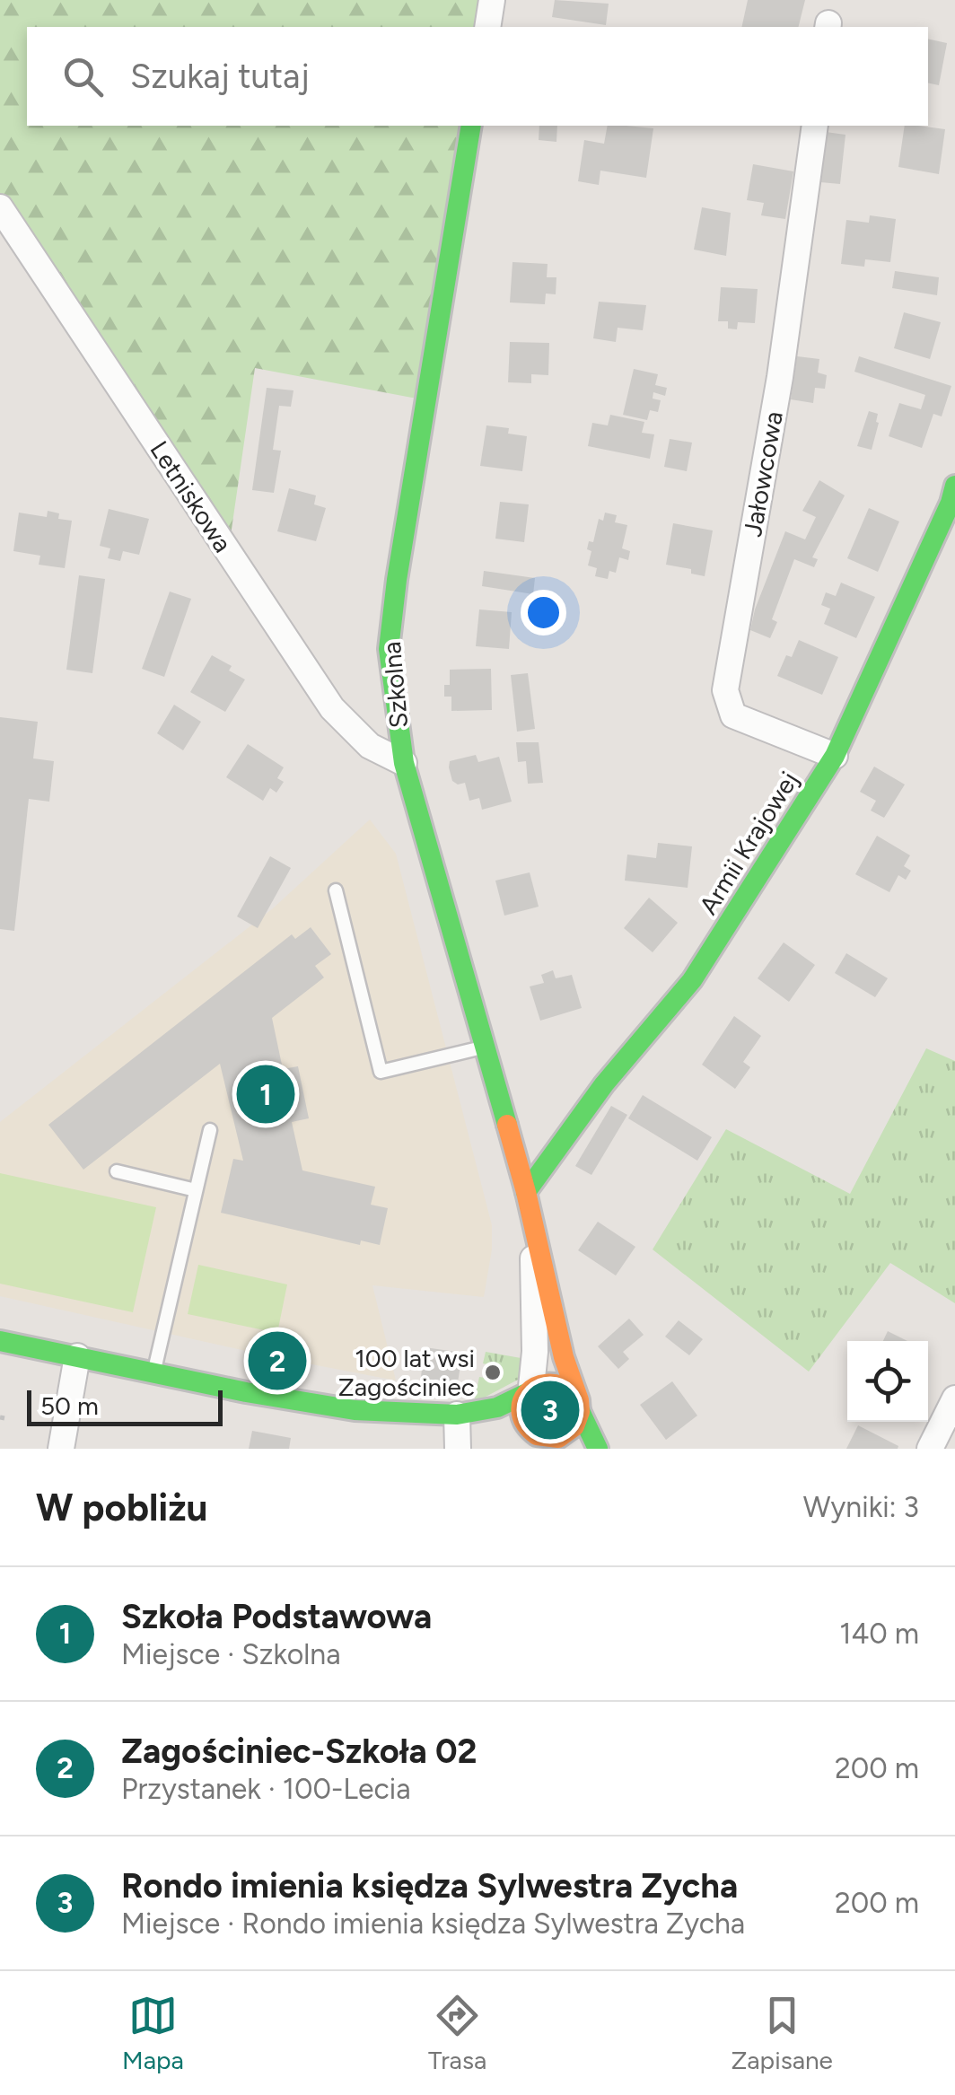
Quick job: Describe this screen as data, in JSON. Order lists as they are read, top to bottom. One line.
{"streets":{"street":["Jałowcowa","Letniskowa","Szkolna","Armii Krajowej"]},"crossings":[["Jałowcowa","Armii Krajowej"],["Letniskowa","Szkolna"],["Szkolna","Armii Krajowej"]],"places":["100 lat wsi Zagościniec"],"scale_bar":"50 m","page":{"search":"Szukaj tutaj","pins":["1","2","3"],"scale":"50 m","heading":["W pobliżu","Wyniki: 3"],"list":[{"mark":"1","name":"Szkoła Podstawowa","note":"Miejsce · Szkolna","value":"140 m"},{"mark":"2","name":"Zagościniec-Szkoła 02","note":"Przystanek · 100-Lecia","value":"200 m"},{"mark":"3","name":"Rondo imienia księdza Sylwestra Zycha","note":"Miejsce · Rondo imienia księdza Sylwestra Zycha","value":"200 m"}],"nav":["Mapa","Trasa","Zapisane"]}}
